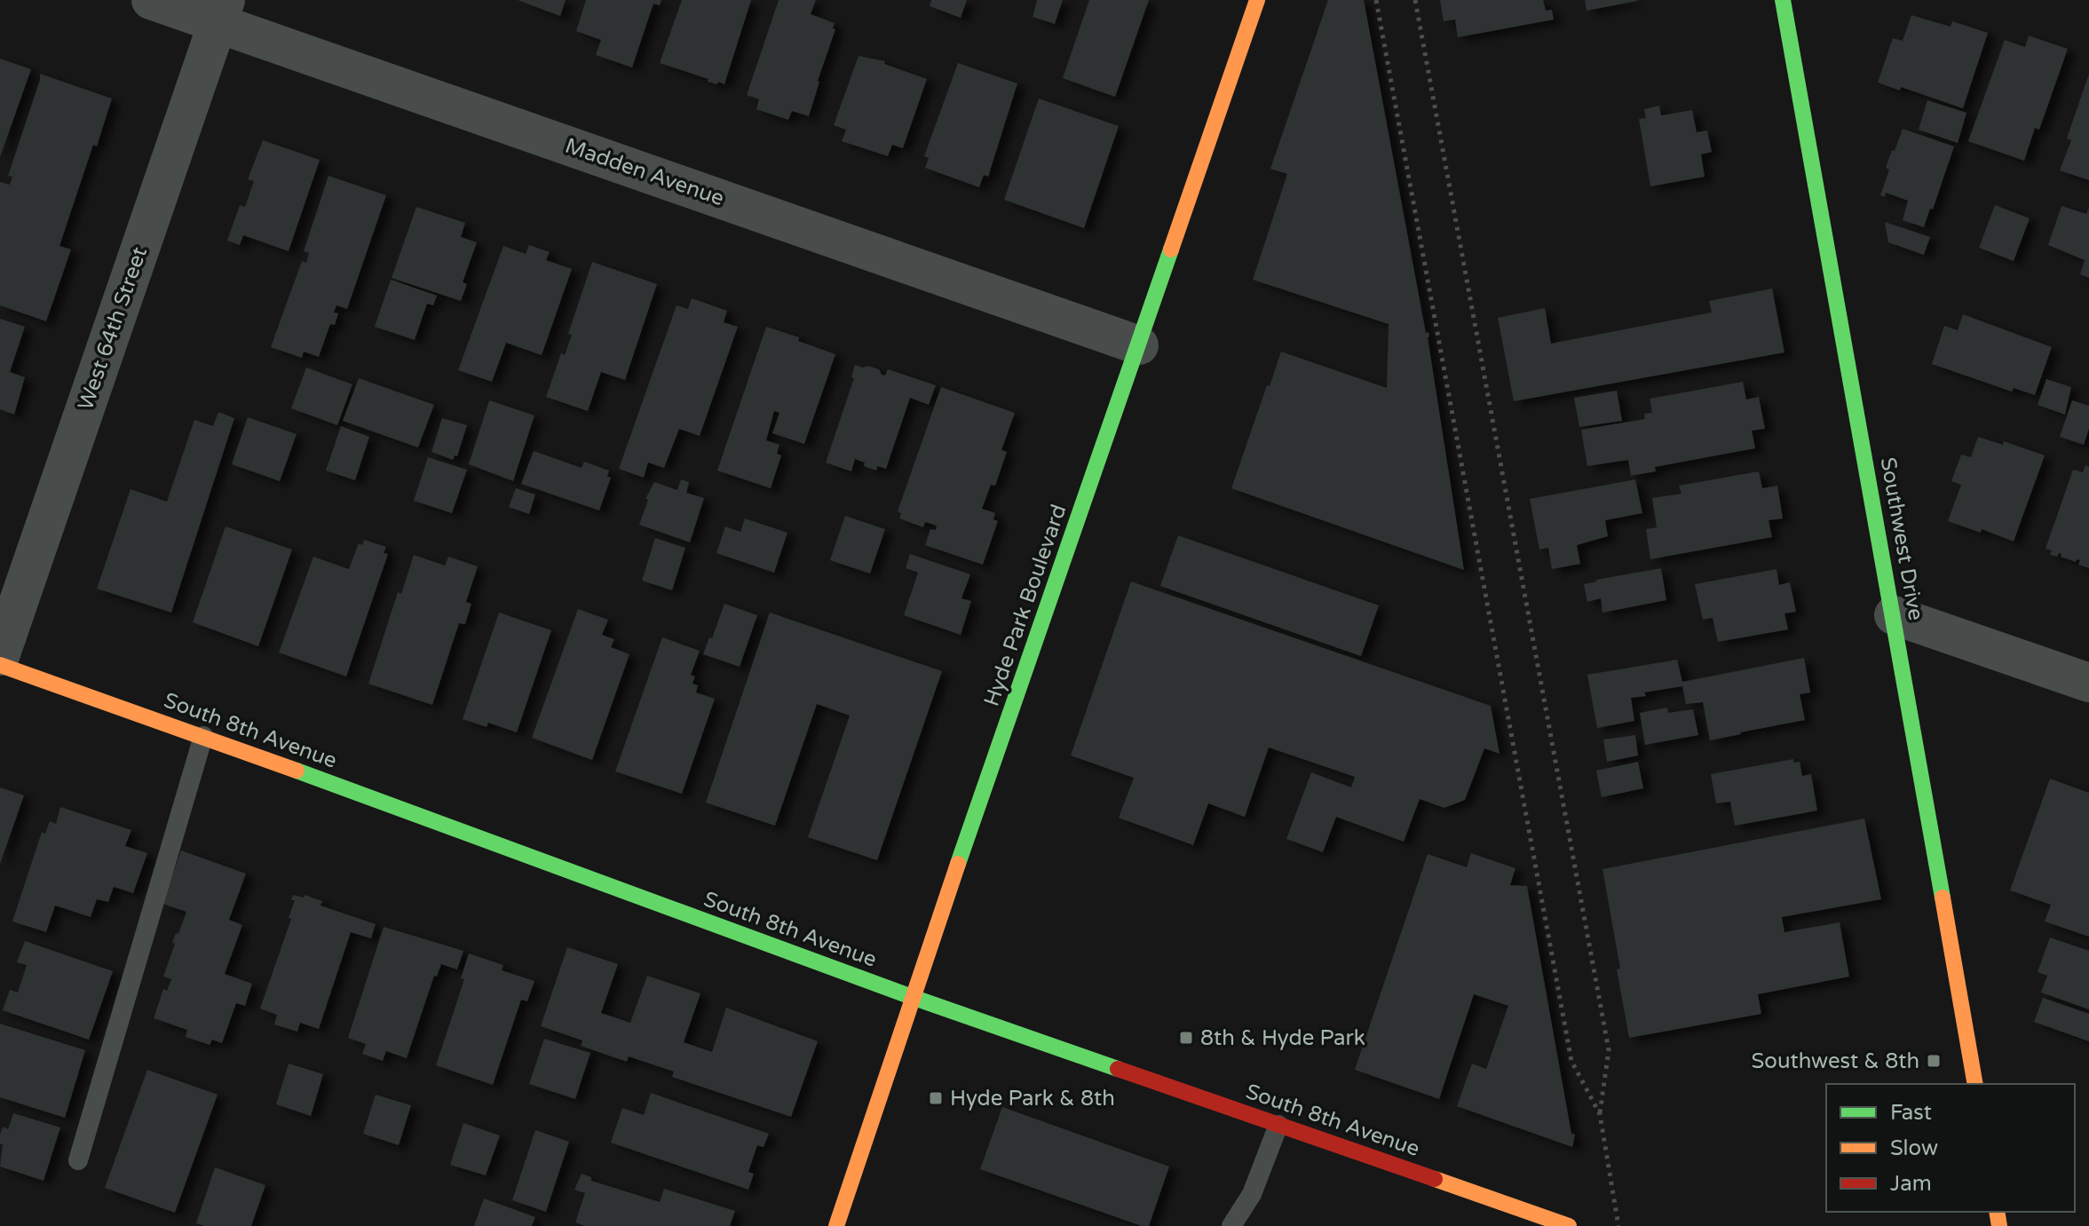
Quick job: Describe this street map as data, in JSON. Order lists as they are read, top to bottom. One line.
{"streets":{"street":["Madden Avenue","West 64th Street","Southwest Drive","Hyde Park Boulevard","South 8th Avenue"]},"crossings":[["Madden Avenue","West 64th Street"],["Madden Avenue","Hyde Park Boulevard"],["West 64th Street","South 8th Avenue"],["Hyde Park Boulevard","South 8th Avenue"]],"places":{"transit":["8th & Hyde Park","Southwest & 8th","Hyde Park & 8th"]},"legend":["Fast","Slow","Jam"]}
